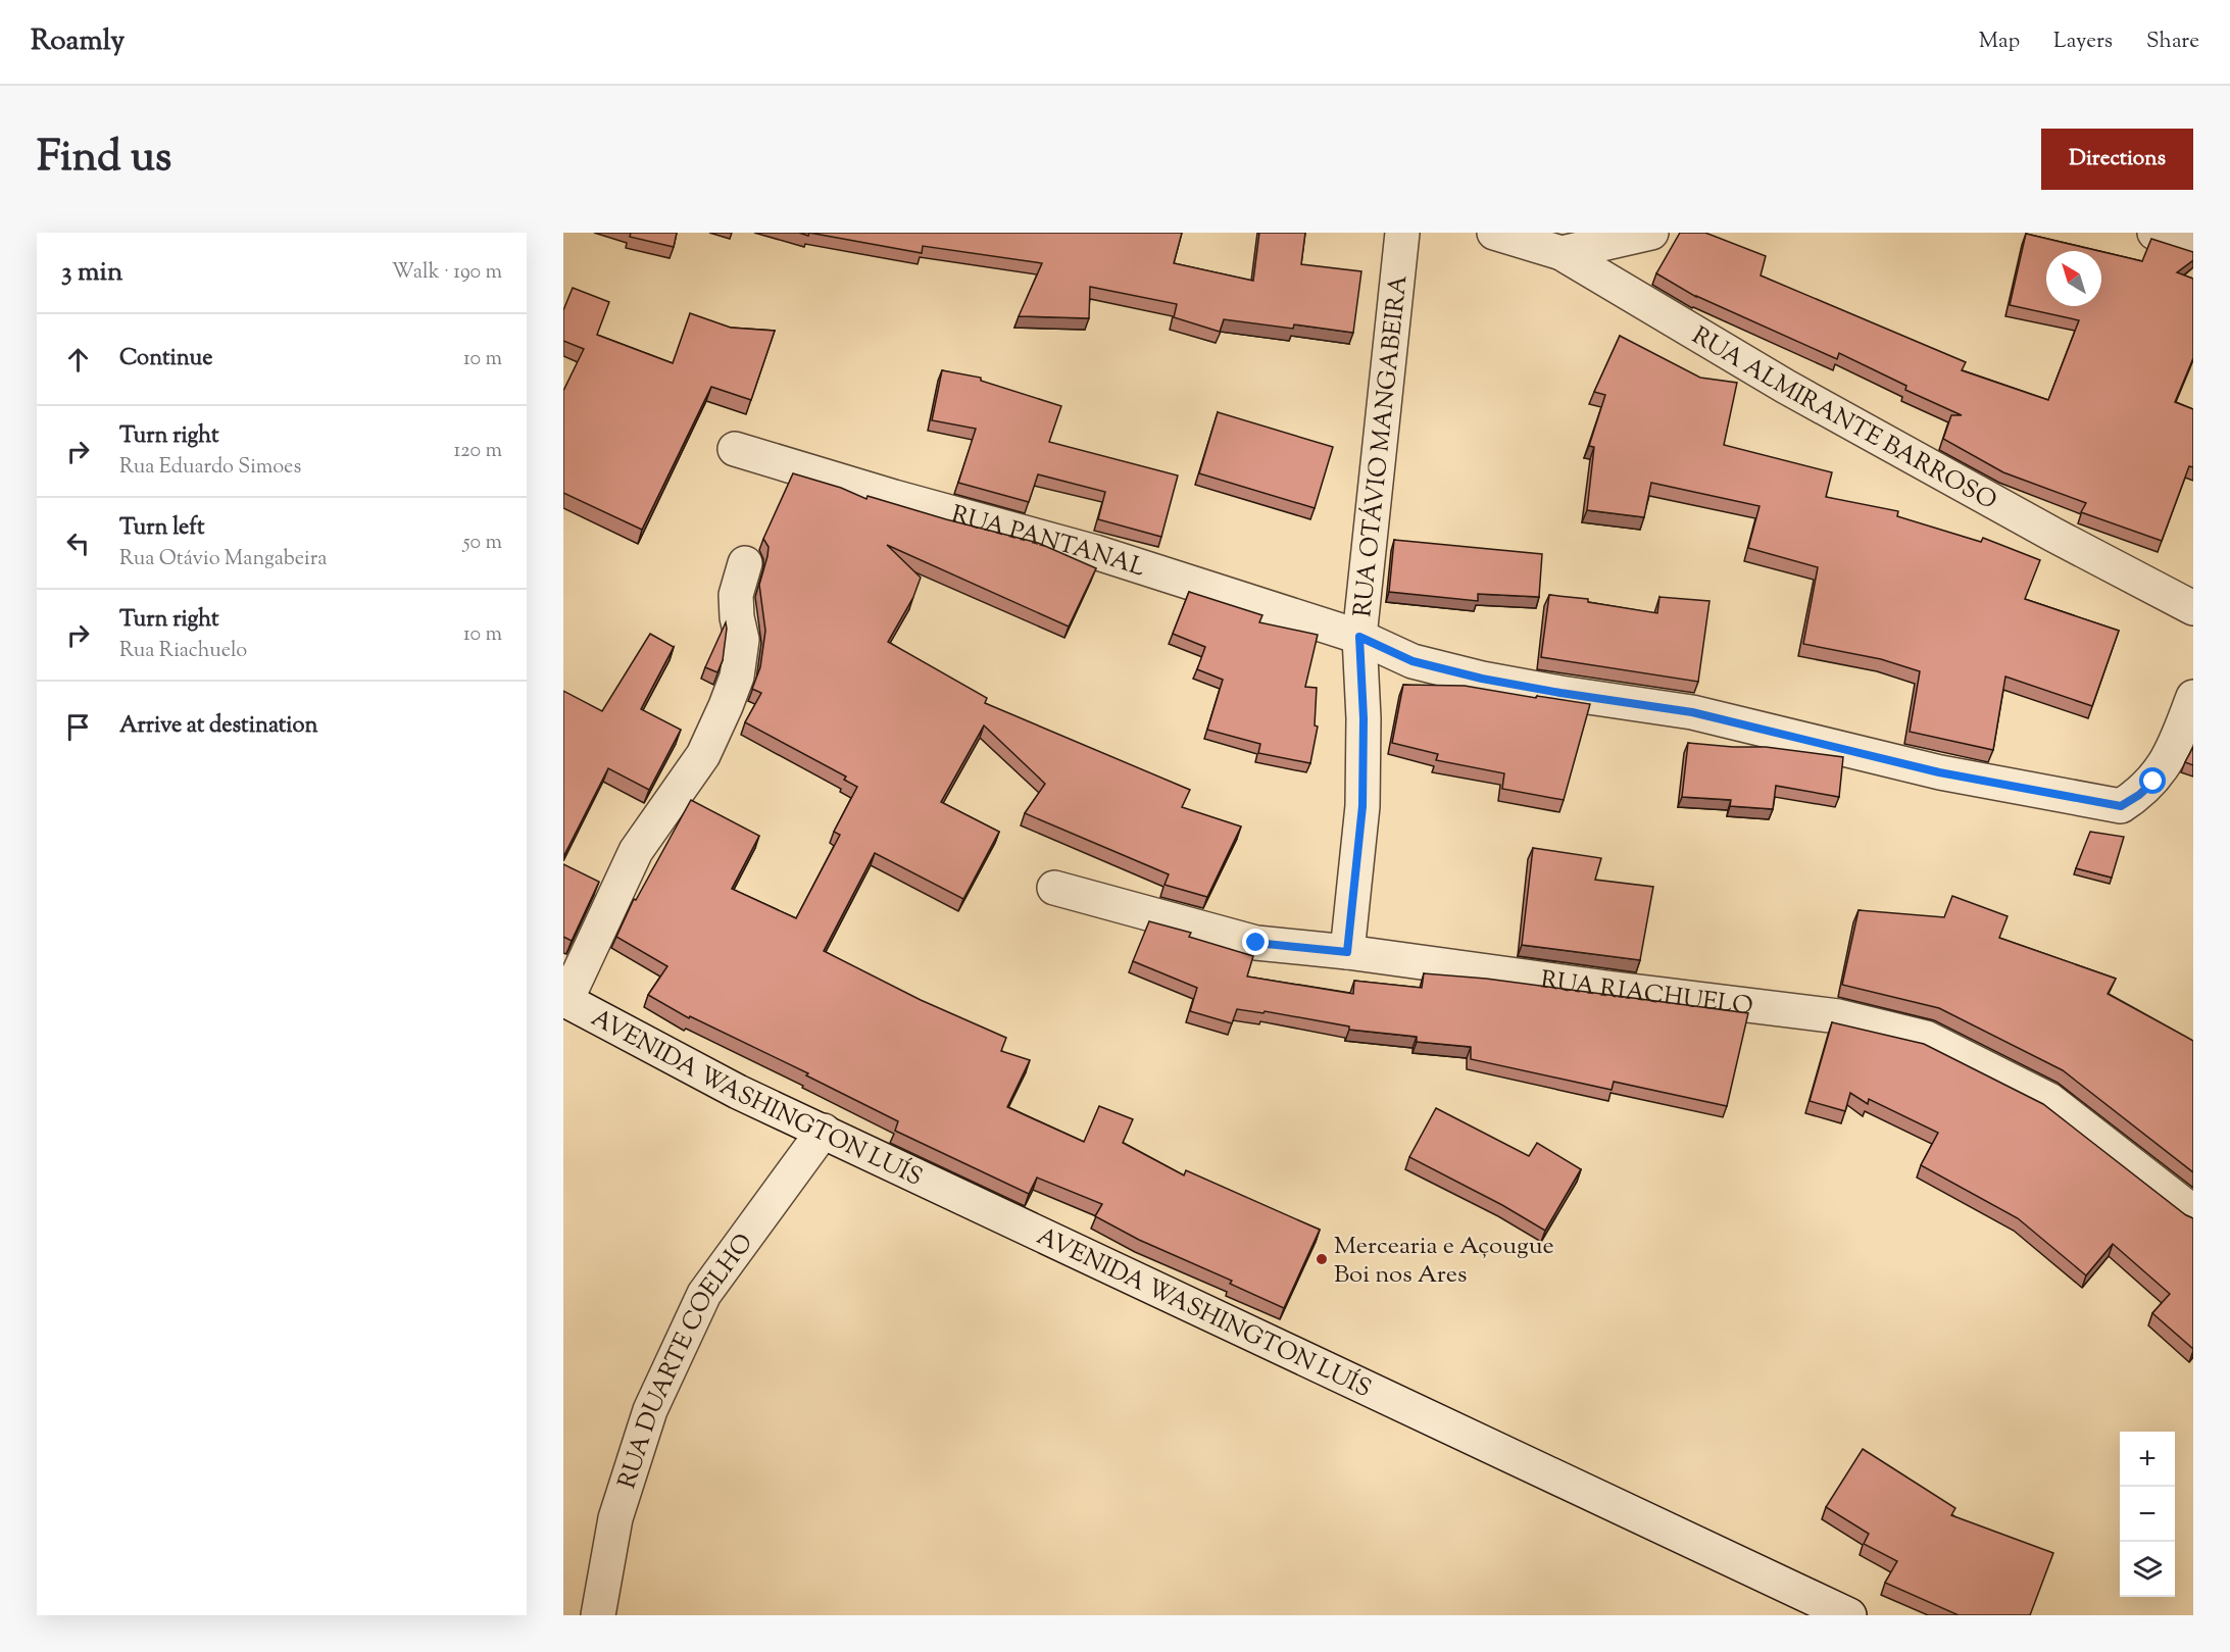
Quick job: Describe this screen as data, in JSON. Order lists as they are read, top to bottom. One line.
{"streets":{"street":["RUA ALMIRANTE BARROSO","RUA OTÁVIO MANGABEIRA","RUA PANTANAL","RUA RIACHUELO","AVENIDA WASHINGTON LUÍS","RUA DUARTE COELHO"]},"crossings":[["RUA OTÁVIO MANGABEIRA","RUA PANTANAL"],["RUA OTÁVIO MANGABEIRA","RUA RIACHUELO"],["AVENIDA WASHINGTON LUÍS","RUA DUARTE COELHO"]],"places":["Mercearia e Açougue Boi nos Ares"],"north":"top left","page":{"header":"Roamly","nav":["Map","Layers","Share"],"title":"Find us","buttons":"Directions","heading":["3 min","Walk · 190 m"],"list":[["Continue","10 m"],["Turn right","Rua Eduardo Simoes","120 m"],["Turn left","Rua Otávio Mangabeira","50 m"],["Turn right","Rua Riachuelo","10 m"],"Arrive at destination"],"map_buttons":["+","−"]}}
